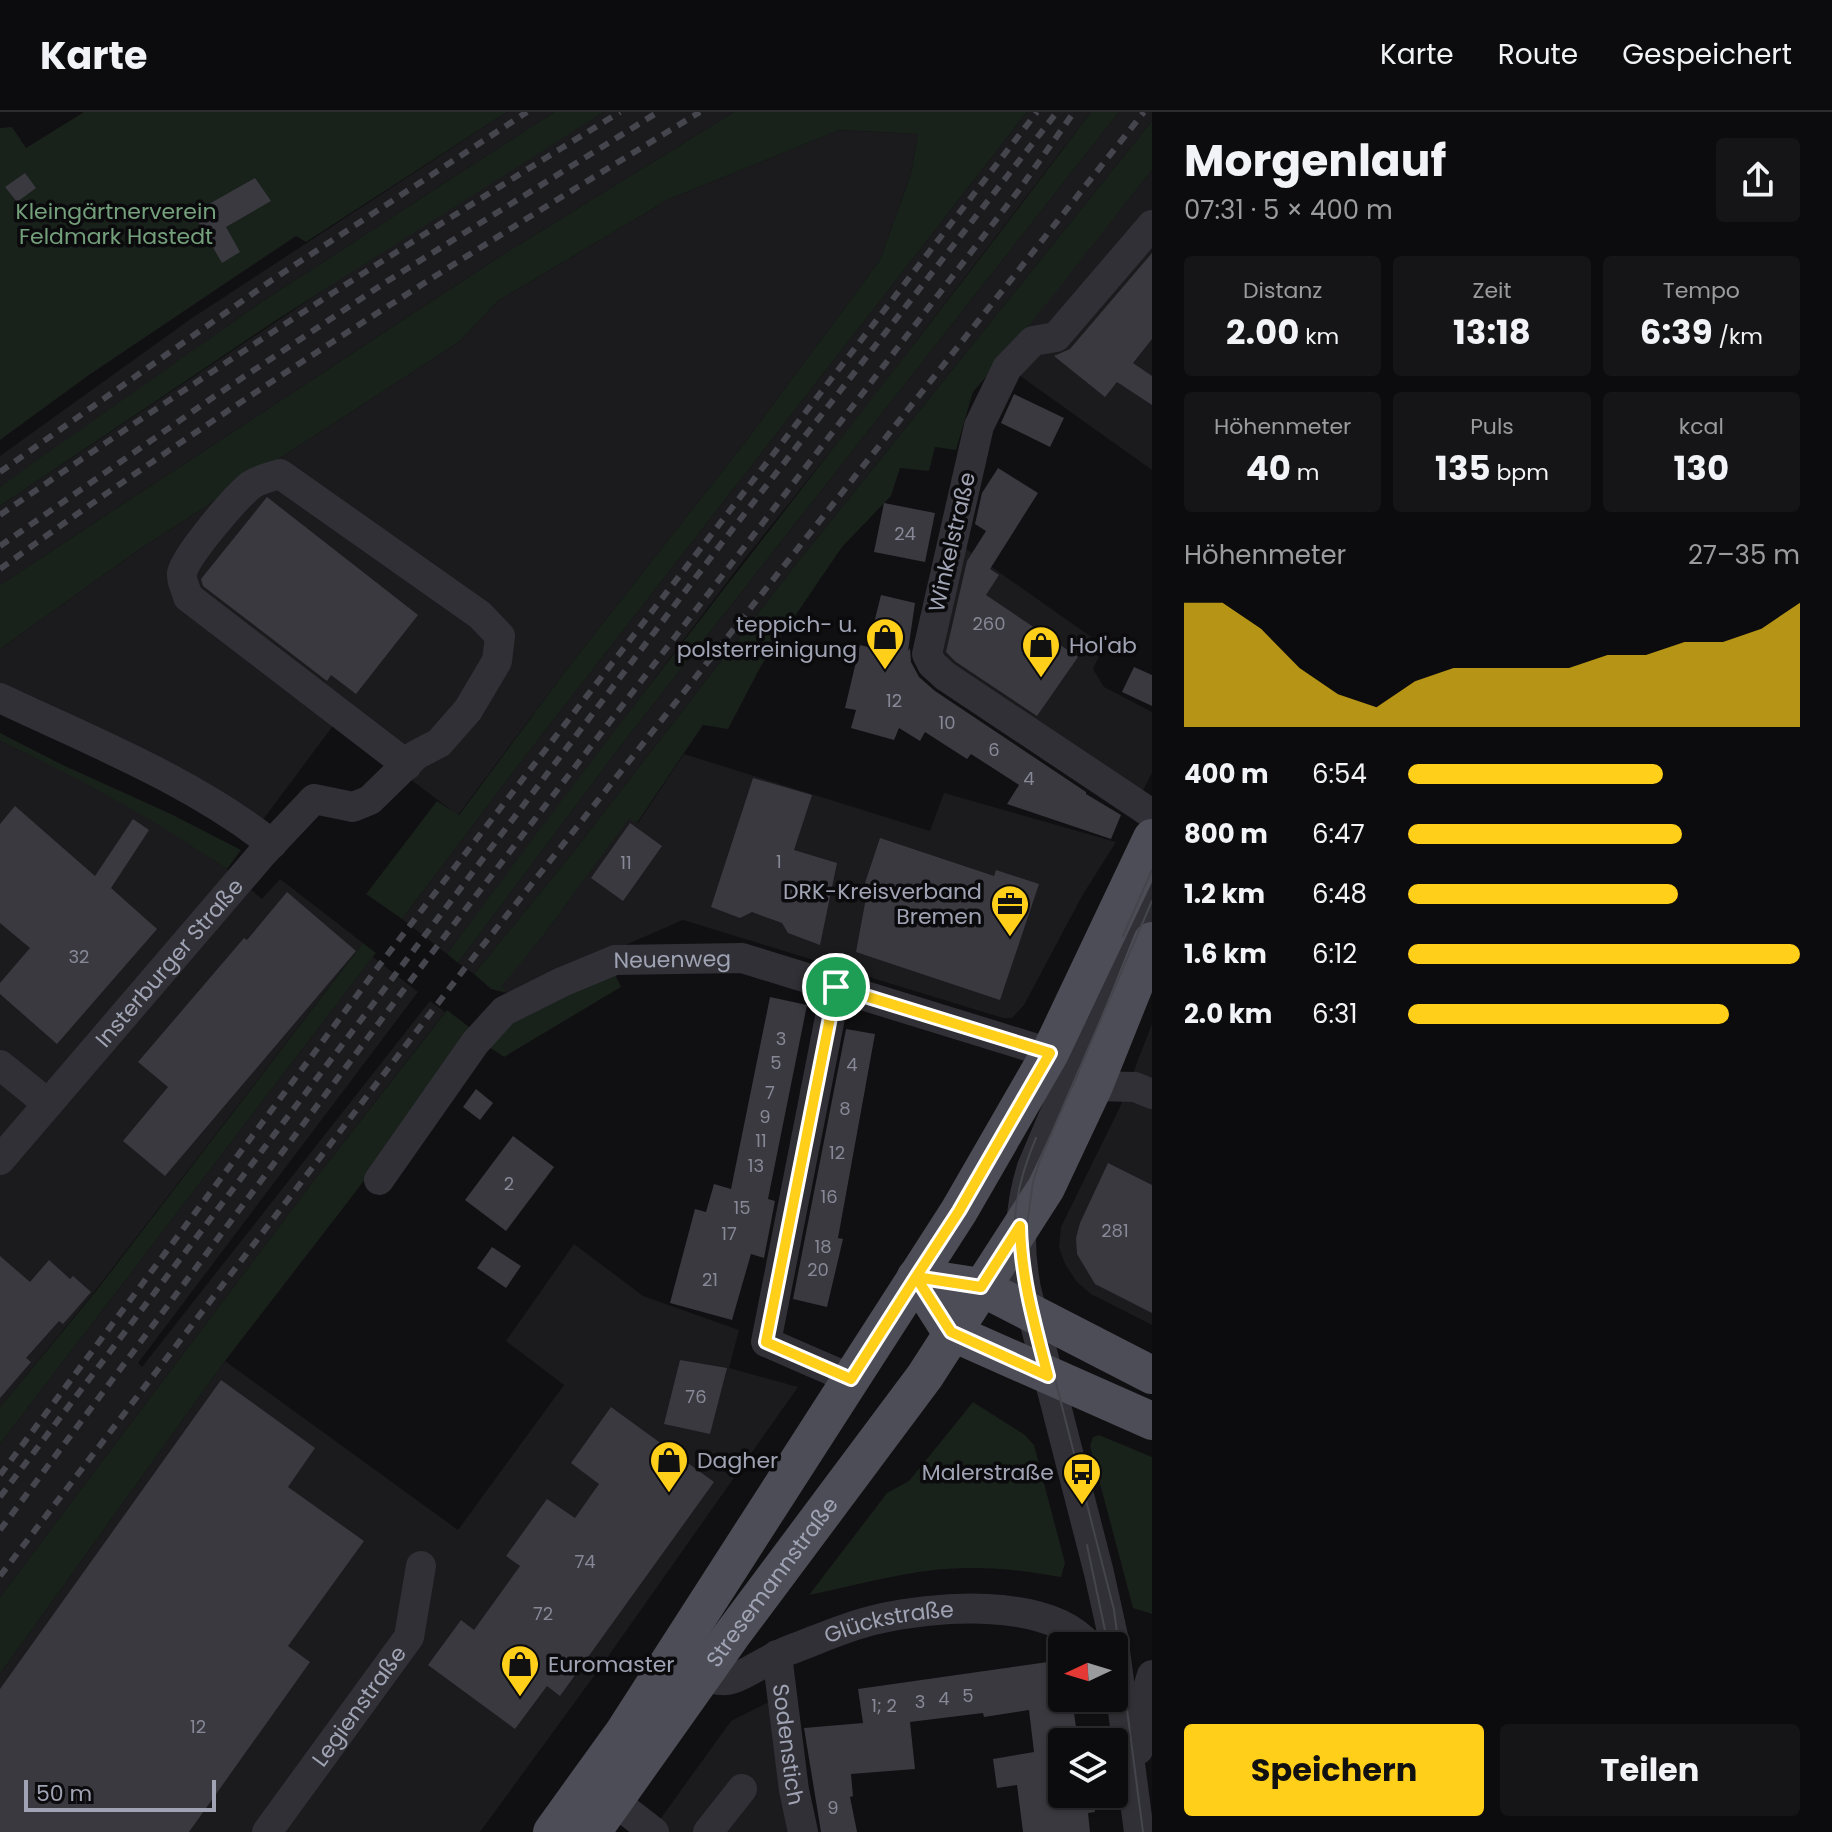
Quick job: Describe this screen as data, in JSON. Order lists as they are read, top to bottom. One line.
{"streets":{"main road":["Stresemannstraße"],"street":["Winkelstraße","Neuenweg","Insterburger Straße","Glückstraße","Legienstraße","Sodenstich"]},"crossings":[["Neuenweg","Stresemannstraße"],["Stresemannstraße","Glückstraße"],["Glückstraße","Sodenstich"]],"parks":["Kleingärtnerverein Feldmark Hastedt"],"places":{"shop":["teppich- u. polsterreinigung","Hol'ab","Dagher","Euromaster"],"office":["DRK-Kreisverband Bremen"],"bus stop":["Malerstraße"]},"house_numbers":["24","260","12","10","6","4","1","11","32","3","5","4","7","8","9","11","12","13","2","16","15","281","17","18","20","21","76","74","72","5","4","3","1; 2","12","9"],"scale_bar":"50 m","north":"left","page":{"header":"Karte","nav":["Karte","Route","Gespeichert"],"heading":["Morgenlauf","07:31 · 5 × 400 m"],"stats":[["Distanz","2.00 km"],["Zeit","13:18"],["Tempo","6:39 /km"],["Höhenmeter","40 m"],["Puls","135 bpm"],["kcal","130"]],"chart":["Höhenmeter","27–35 m"],"list":[{"name":"400 m","note":"6:54"},{"name":"800 m","note":"6:47"},{"name":"1.2 km","note":"6:48"},{"name":"1.6 km","note":"6:12"},{"name":"2.0 km","note":"6:31"}],"buttons":["Speichern","Teilen"],"scale":"50 m"}}
